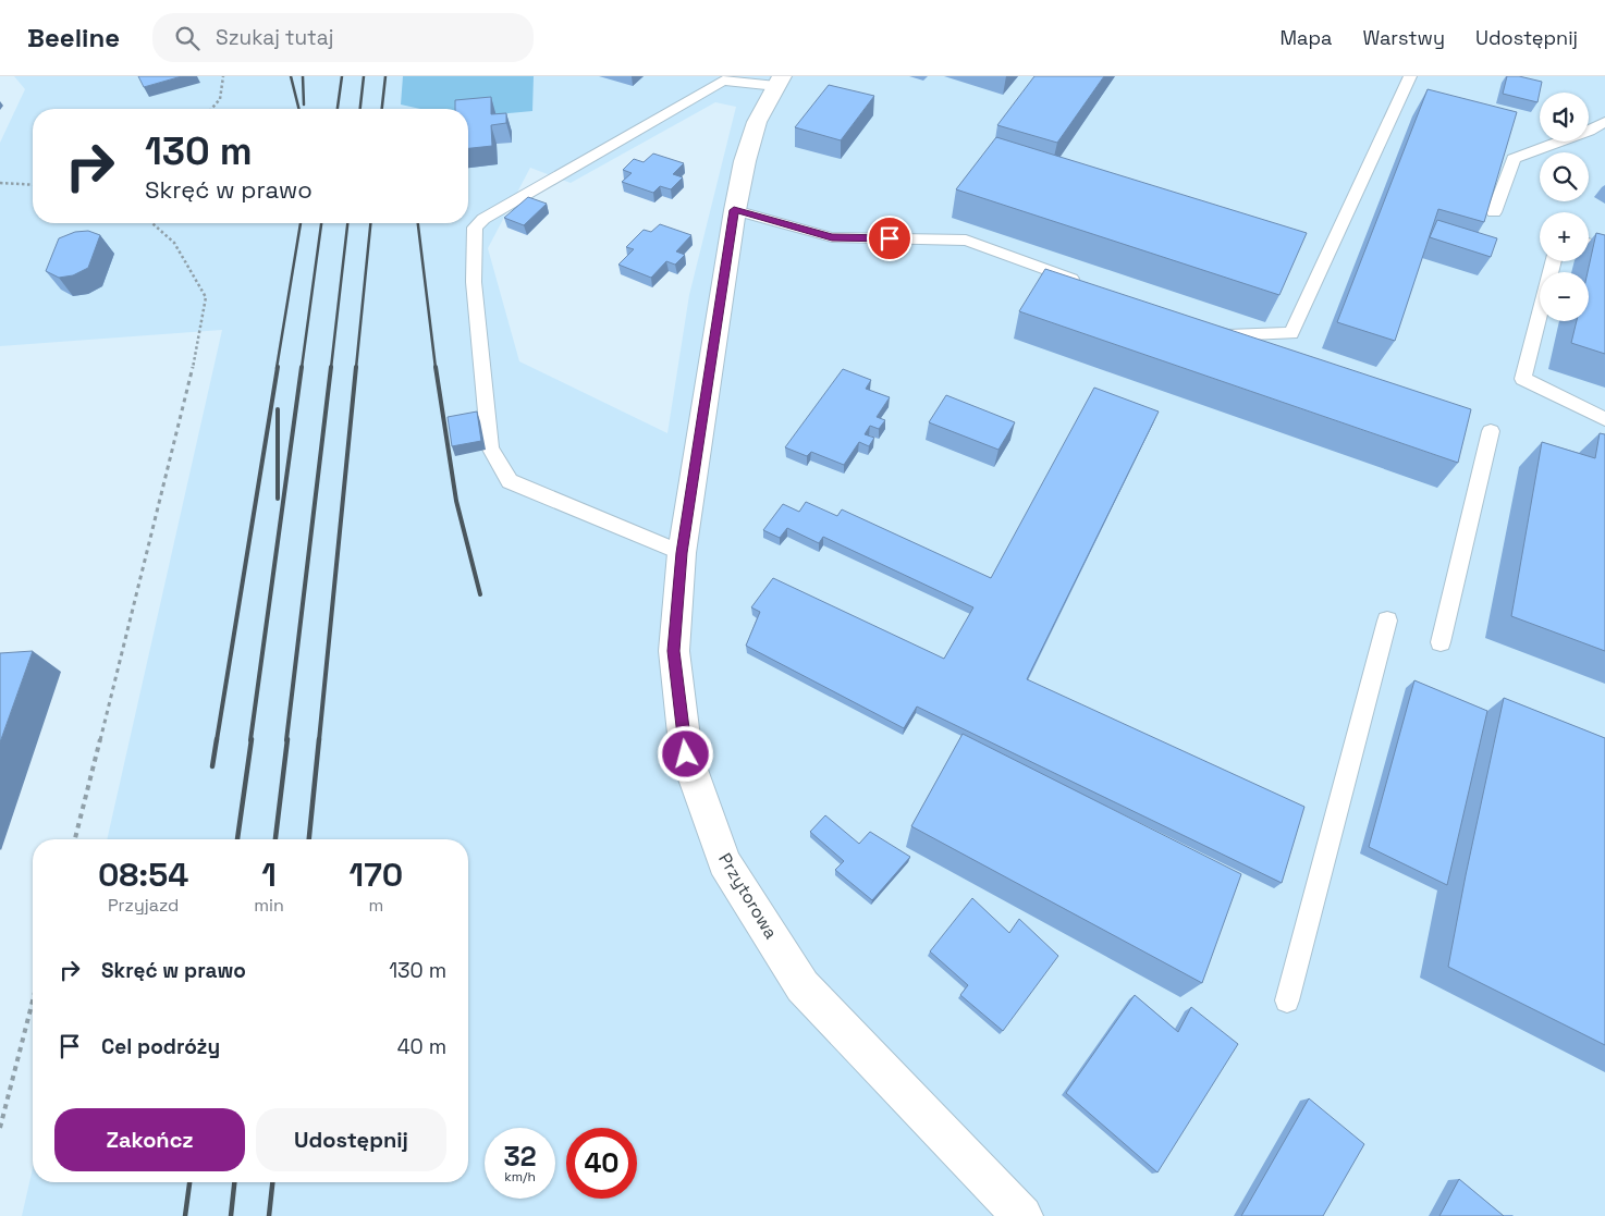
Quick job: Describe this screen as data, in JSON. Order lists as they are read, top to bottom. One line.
{"streets":{"street":["Przytorowa"]},"page":{"header":"Beeline","search":"Szukaj tutaj","nav":["Mapa","Warstwy","Udostępnij"],"map_buttons":["+","−"],"turn":["130 m","Skręć w prawo"],"eta":["08:54","Przyjazd","1","min","170","m"],"list":[{"name":"Skręć w prawo","value":"130 m"},{"name":"Cel podróży","value":"40 m"}],"buttons":["Zakończ","Udostępnij"],"speed":"32 km/h","limit":"40"}}
